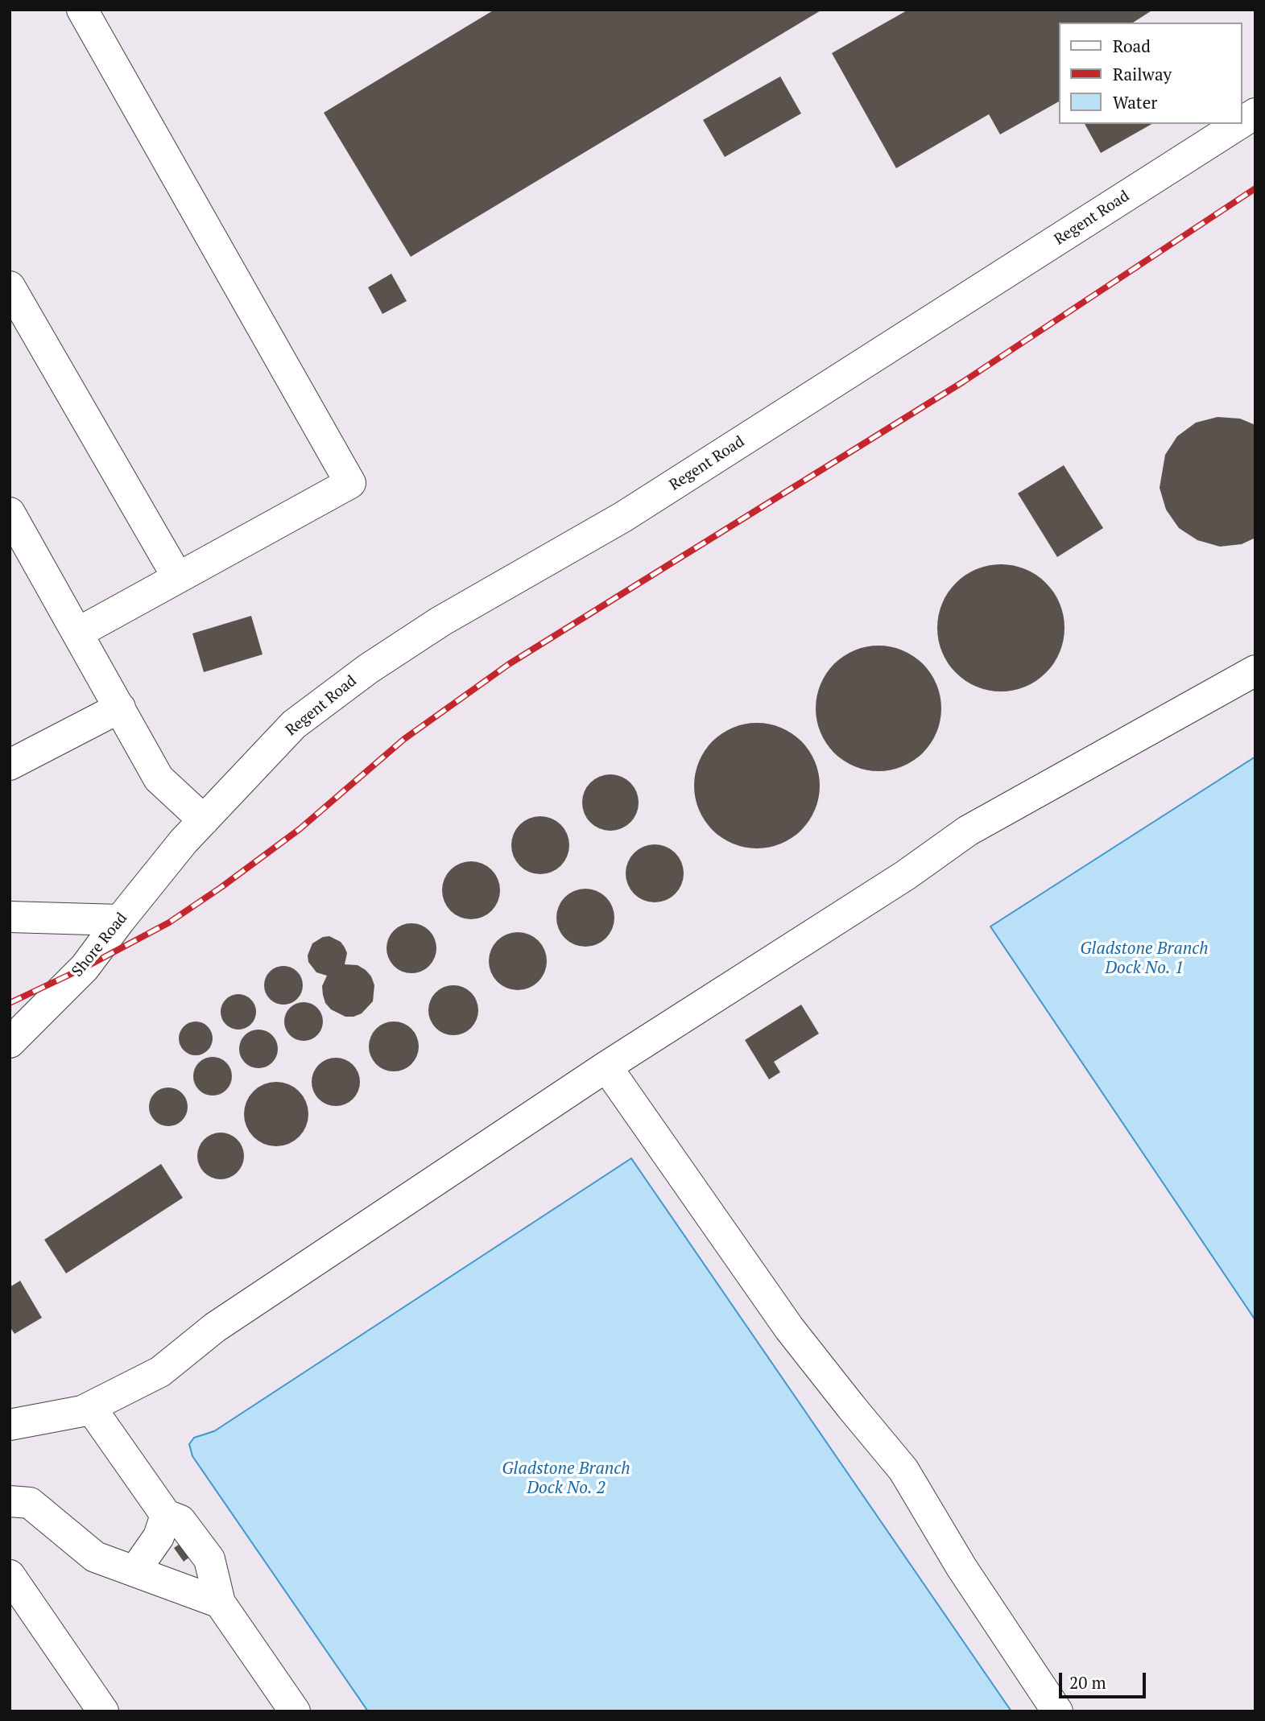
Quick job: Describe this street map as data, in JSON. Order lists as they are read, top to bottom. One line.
{"streets":{"lane":["Regent Road","Shore Road"]},"crossings":[["Regent Road","Shore Road"]],"water":["Gladstone Branch Dock No. 1","Gladstone Branch Dock No. 2"],"legend":["Road","Railway","Water"],"scale_bar":"20 m"}
